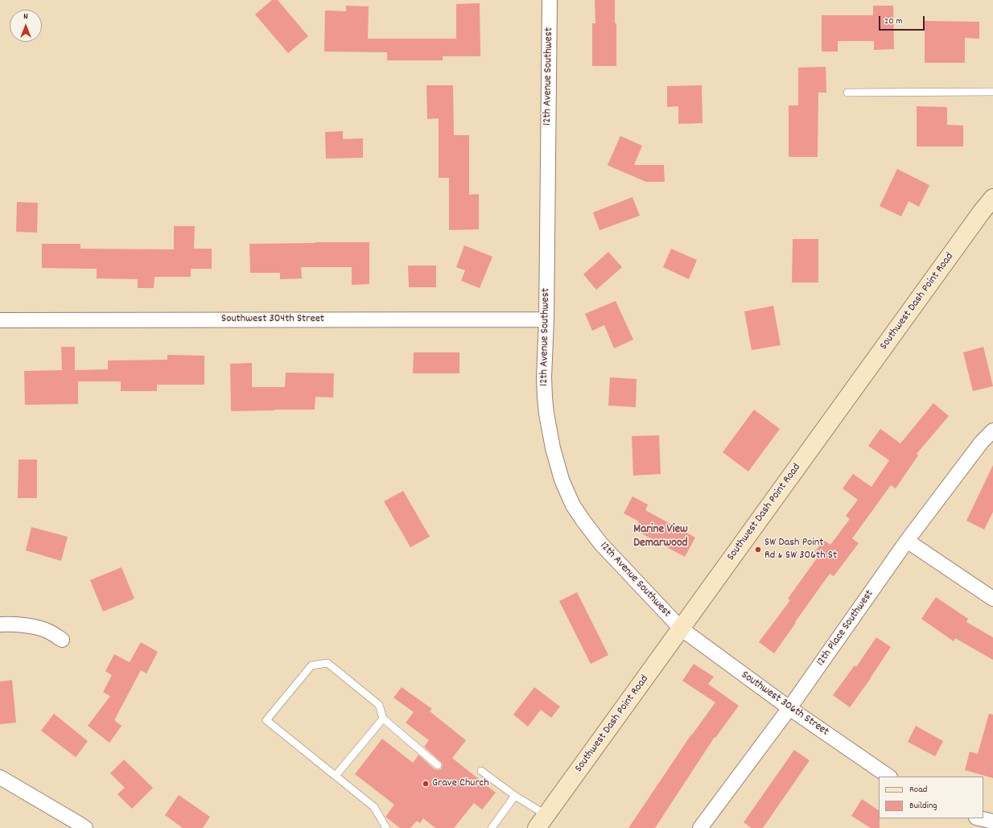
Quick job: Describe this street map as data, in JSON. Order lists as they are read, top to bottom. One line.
{"streets":{"main road":["Southwest Dash Point Road"],"street":["12th Avenue Southwest","Southwest 304th Street","12th Place Southwest","Southwest 306th Street"]},"crossings":[["12th Avenue Southwest","Southwest Dash Point Road"],["12th Avenue Southwest","Southwest 304th Street"],["12th Avenue Southwest","Southwest 306th Street"],["Southwest Dash Point Road","Southwest 306th Street"],["12th Place Southwest","Southwest 306th Street"]],"districts":["Marine View Demarwood"],"places":["SW Dash Point Rd & SW 306th St","Grave Church"],"legend":["Road","Building"],"scale_bar":"20 m","north":"top"}
